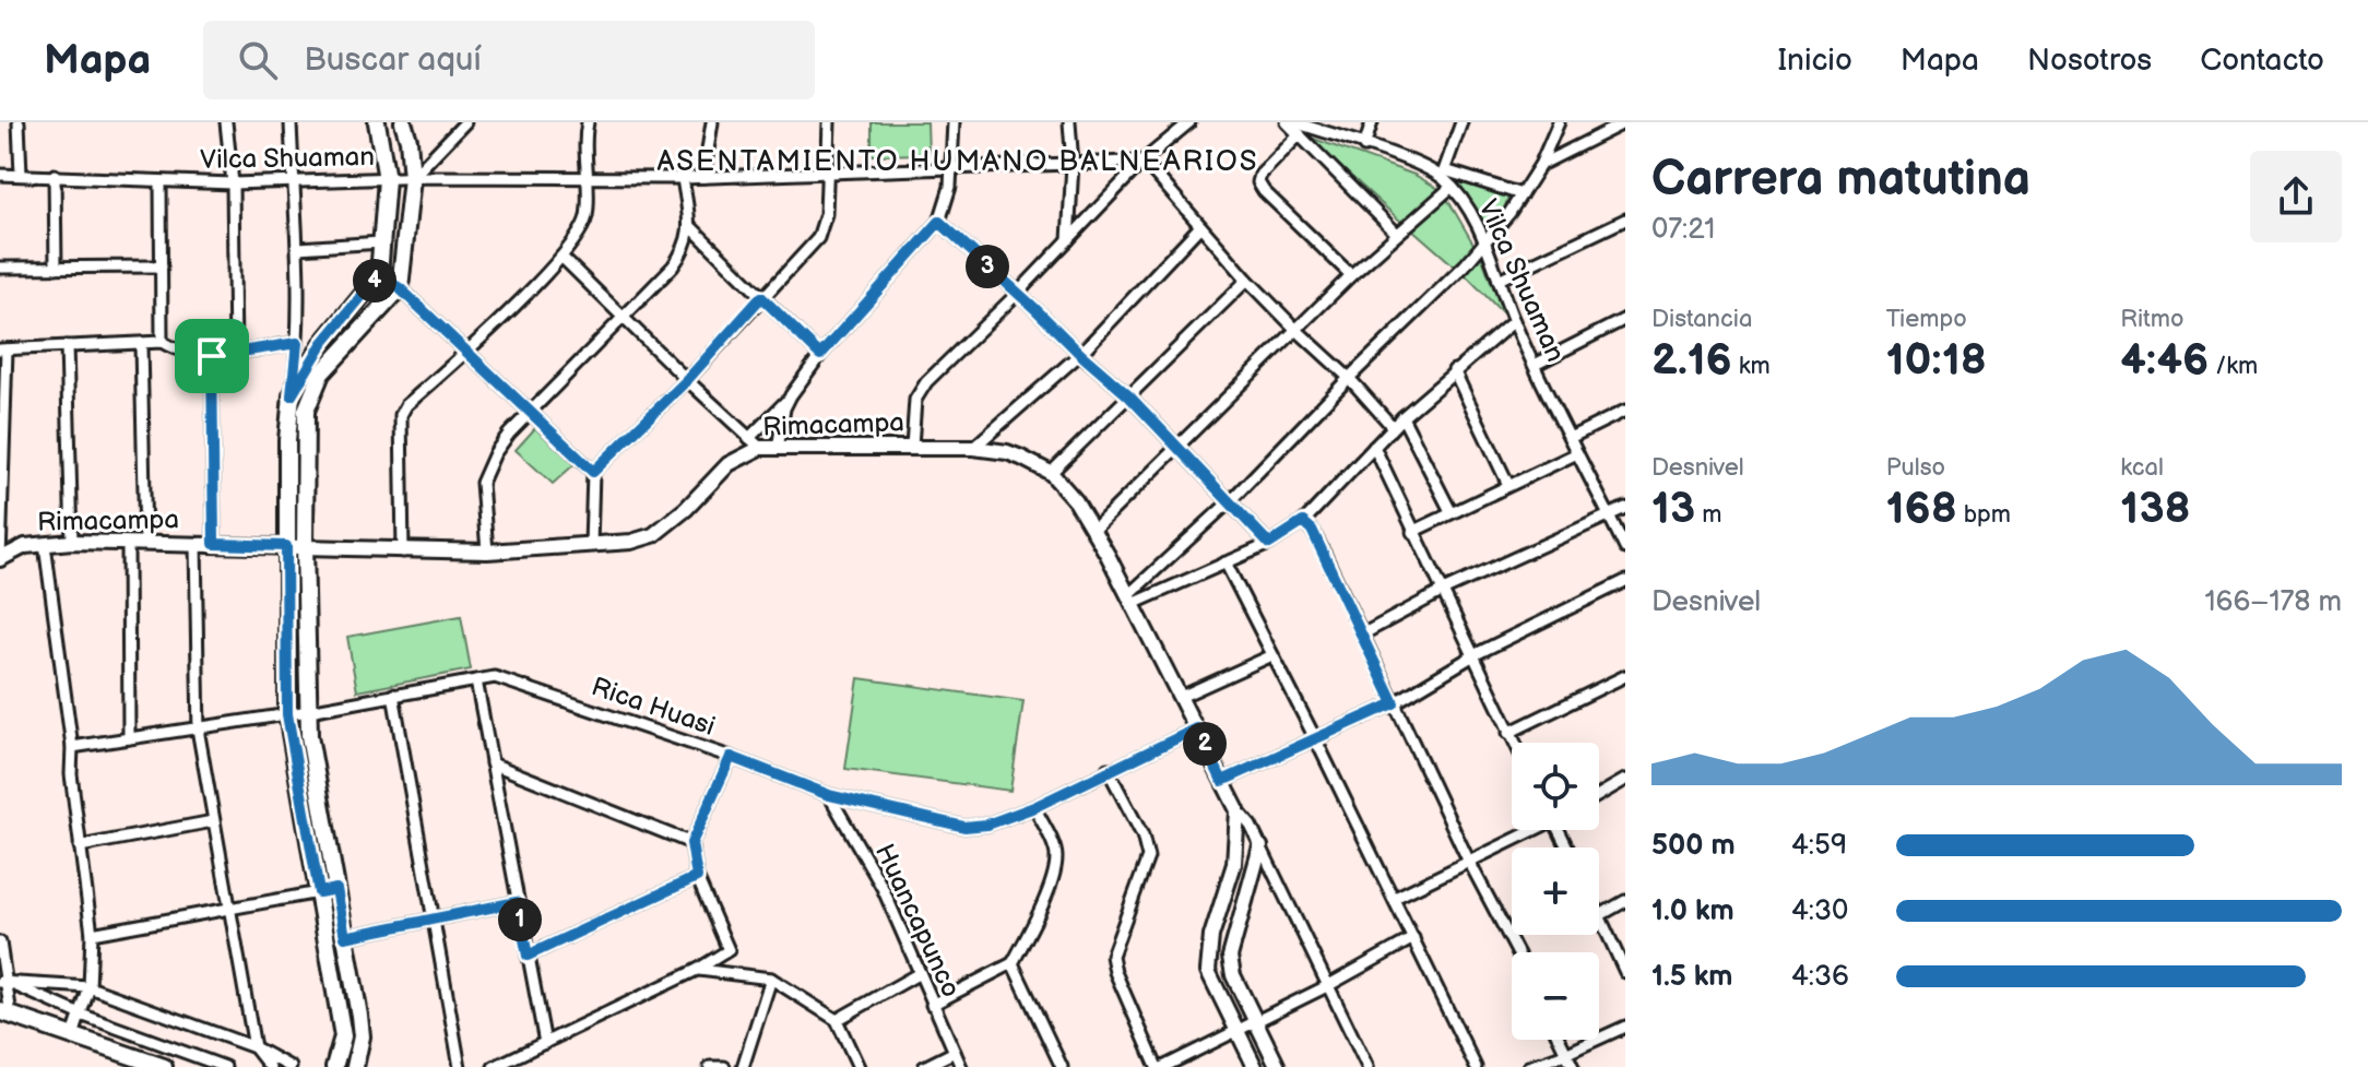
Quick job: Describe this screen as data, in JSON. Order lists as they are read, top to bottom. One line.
{"streets":{"street":["Vilca Shuaman","Rimacampa","Rica Huasi","Huancapunco"]},"crossings":[["Rimacampa","Rica Huasi"],["Rica Huasi","Huancapunco"]],"districts":["ASENTAMIENTO HUMANO BALNEARIOS"],"page":{"header":"Mapa","search":"Buscar aquí","nav":["Inicio","Mapa","Nosotros","Contacto"],"heading":["Carrera matutina","07:21"],"pins":["3","4","2","1"],"stats":[["Distancia","2.16 km"],["Tiempo","10:18"],["Ritmo","4:46 /km"],["Desnivel","13 m"],["Pulso","168 bpm"],["kcal","138"]],"chart":["Desnivel","166–178 m"],"map_buttons":["+","−"],"list":[{"name":"500 m","note":"4:59"},{"name":"1.0 km","note":"4:30"},{"name":"1.5 km","note":"4:36"}]}}
